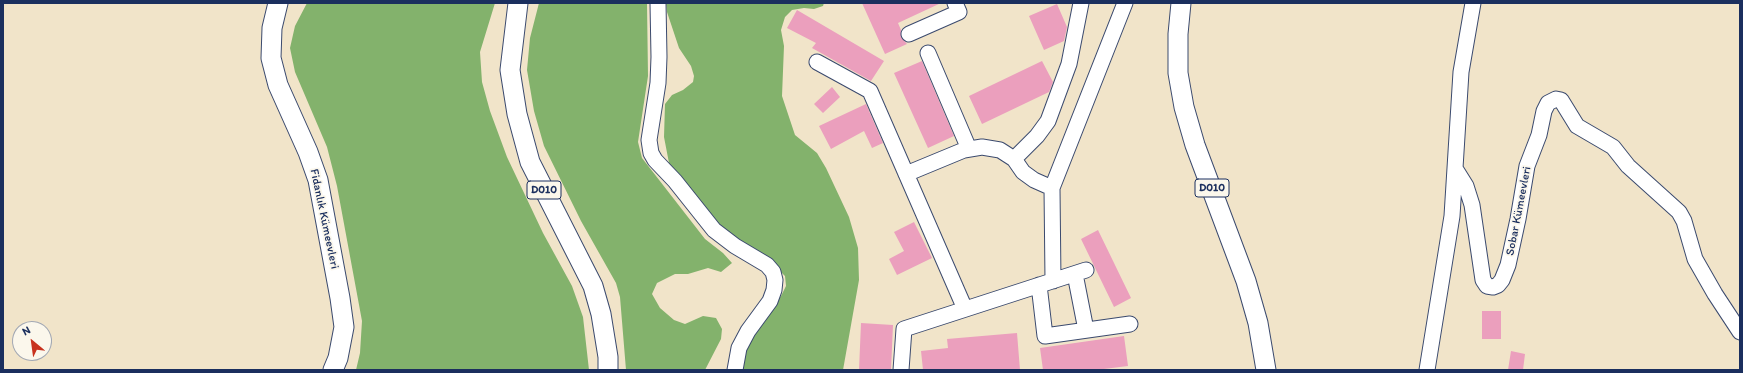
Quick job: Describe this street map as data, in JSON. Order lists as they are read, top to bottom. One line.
{"streets":{"main road":["D010","Fidanlık Kümeevleri"],"street":["Sobar Kümeevleri"]},"north":"top left"}
